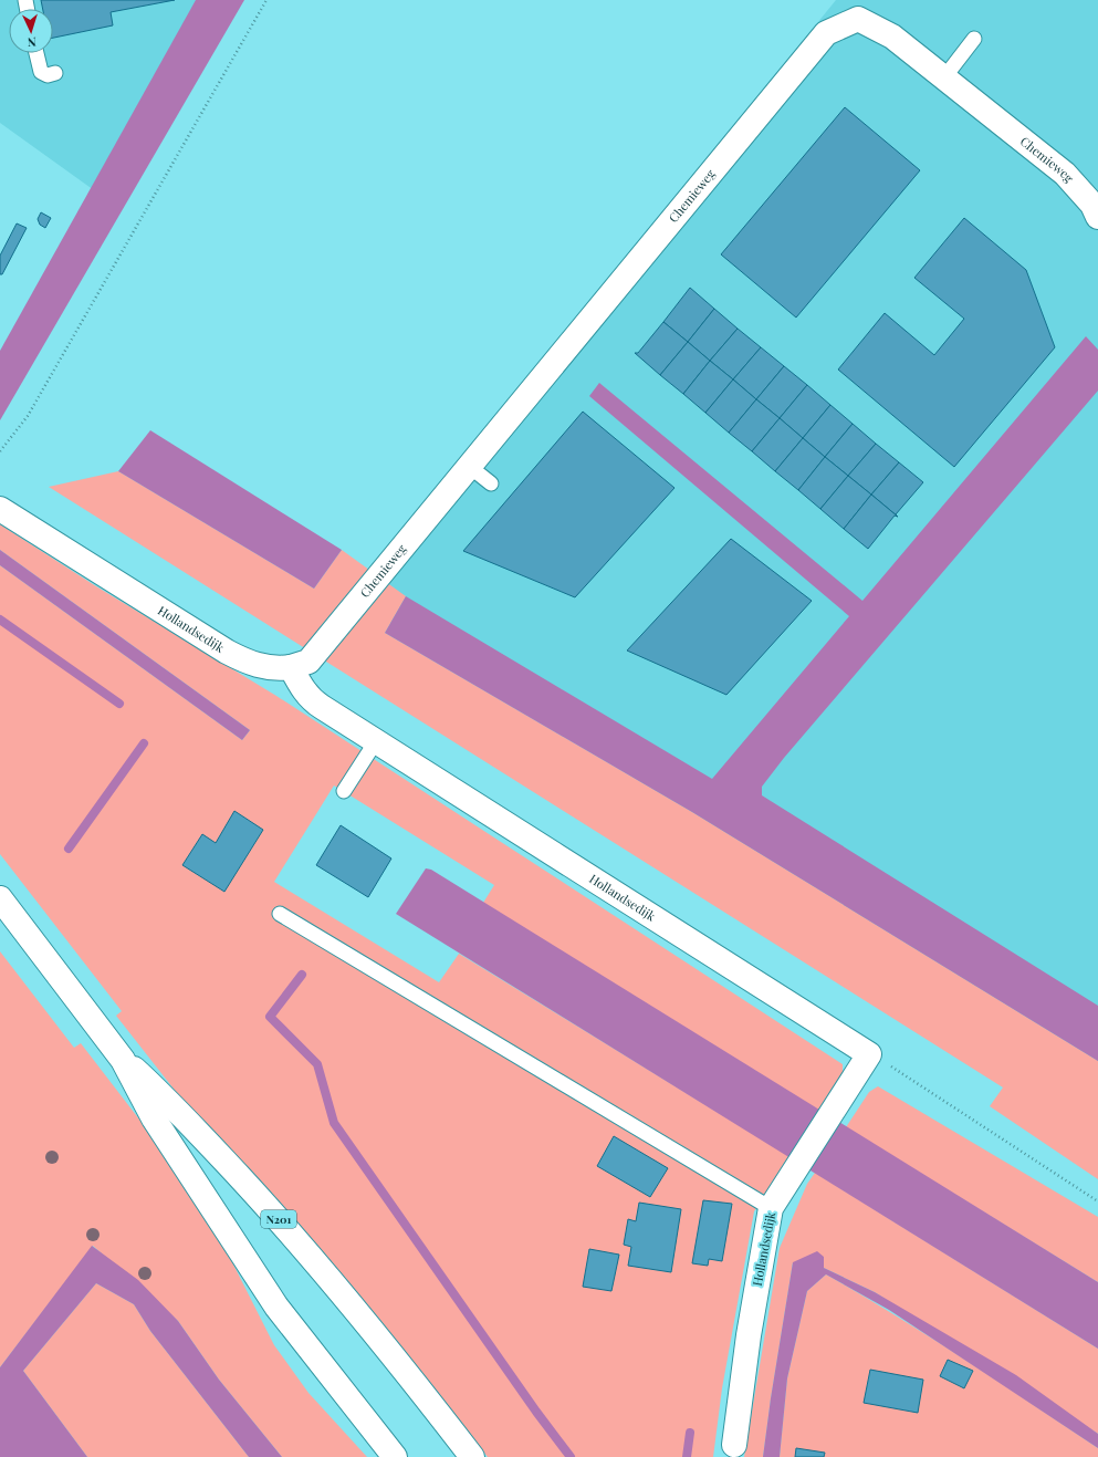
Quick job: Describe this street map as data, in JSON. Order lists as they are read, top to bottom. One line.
{"streets":{"street":["Chemieweg","Hollandsedijk","N201"]},"crossings":[["Chemieweg","Hollandsedijk"]],"north":"bottom"}
